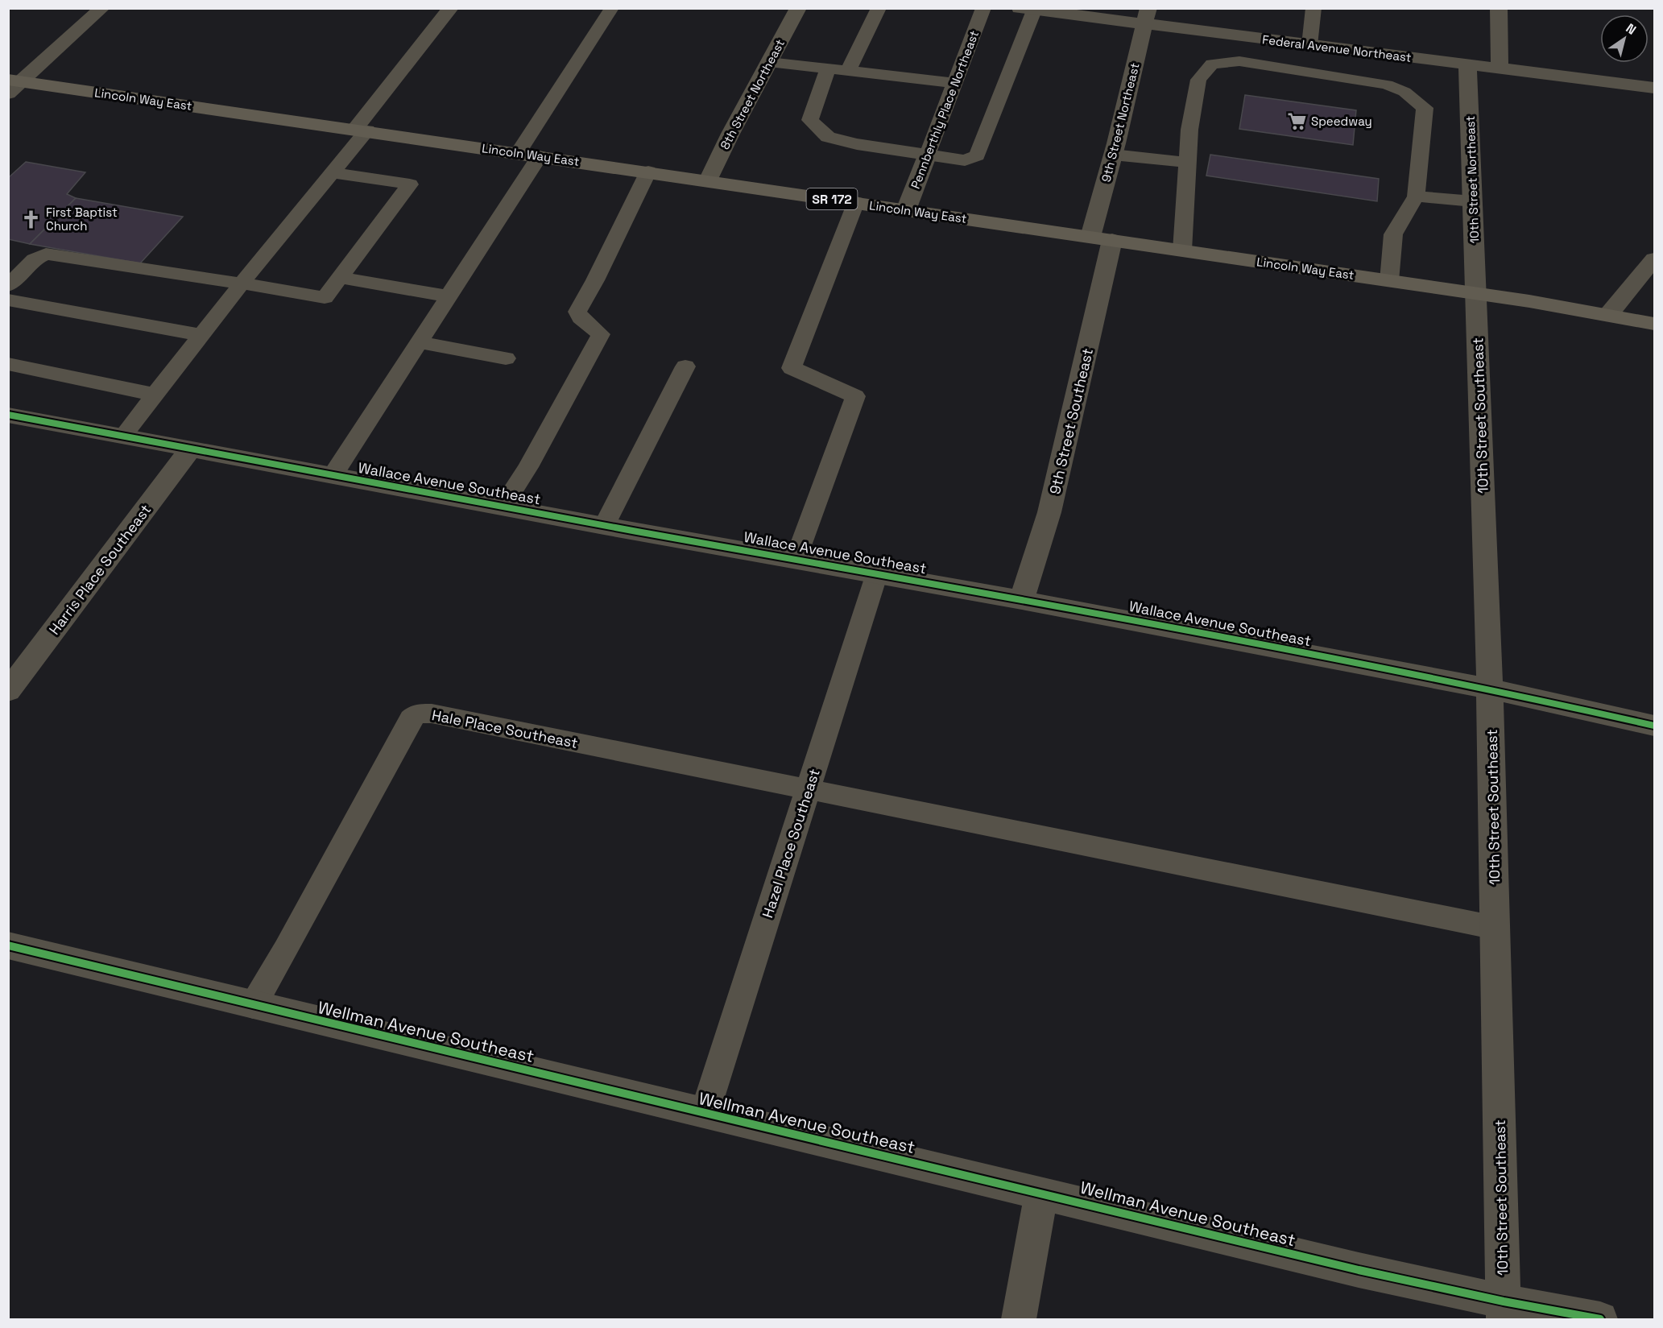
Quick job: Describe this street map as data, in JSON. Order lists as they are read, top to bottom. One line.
{"streets":{"main road":["Lincoln Way East","SR 172"],"street":["Federal Avenue Northeast","8th Street Northeast","Pennberthly Place Northeast","9th Street Northeast","10th Street Northeast","10th Street Southeast","9th Street Southeast","Wallace Avenue Southeast","Harris Place Southeast","Wellman Avenue Southeast"],"lane":["Hale Place Southeast","Hazel Place Southeast"]},"crossings":[["Federal Avenue Northeast","9th Street Northeast"],["Federal Avenue Northeast","10th Street Northeast"],["8th Street Northeast","Lincoln Way East"],["Lincoln Way East","Pennberthly Place Northeast"],["Lincoln Way East","9th Street Northeast"],["Lincoln Way East","10th Street Northeast"],["Lincoln Way East","10th Street Southeast"],["Lincoln Way East","9th Street Southeast"],["9th Street Northeast","9th Street Southeast"],["10th Street Northeast","10th Street Southeast"],["10th Street Southeast","Wallace Avenue Southeast"],["10th Street Southeast","Wellman Avenue Southeast"],["9th Street Southeast","Wallace Avenue Southeast"],["Wallace Avenue Southeast","Harris Place Southeast"],["Wallace Avenue Southeast","Hazel Place Southeast"],["Hale Place Southeast","Hazel Place Southeast"],["Hale Place Southeast","Wellman Avenue Southeast"],["Hazel Place Southeast","Wellman Avenue Southeast"]],"places":{"supermarket":["Speedway"],"church":["First Baptist Church"]},"north":"top right"}
